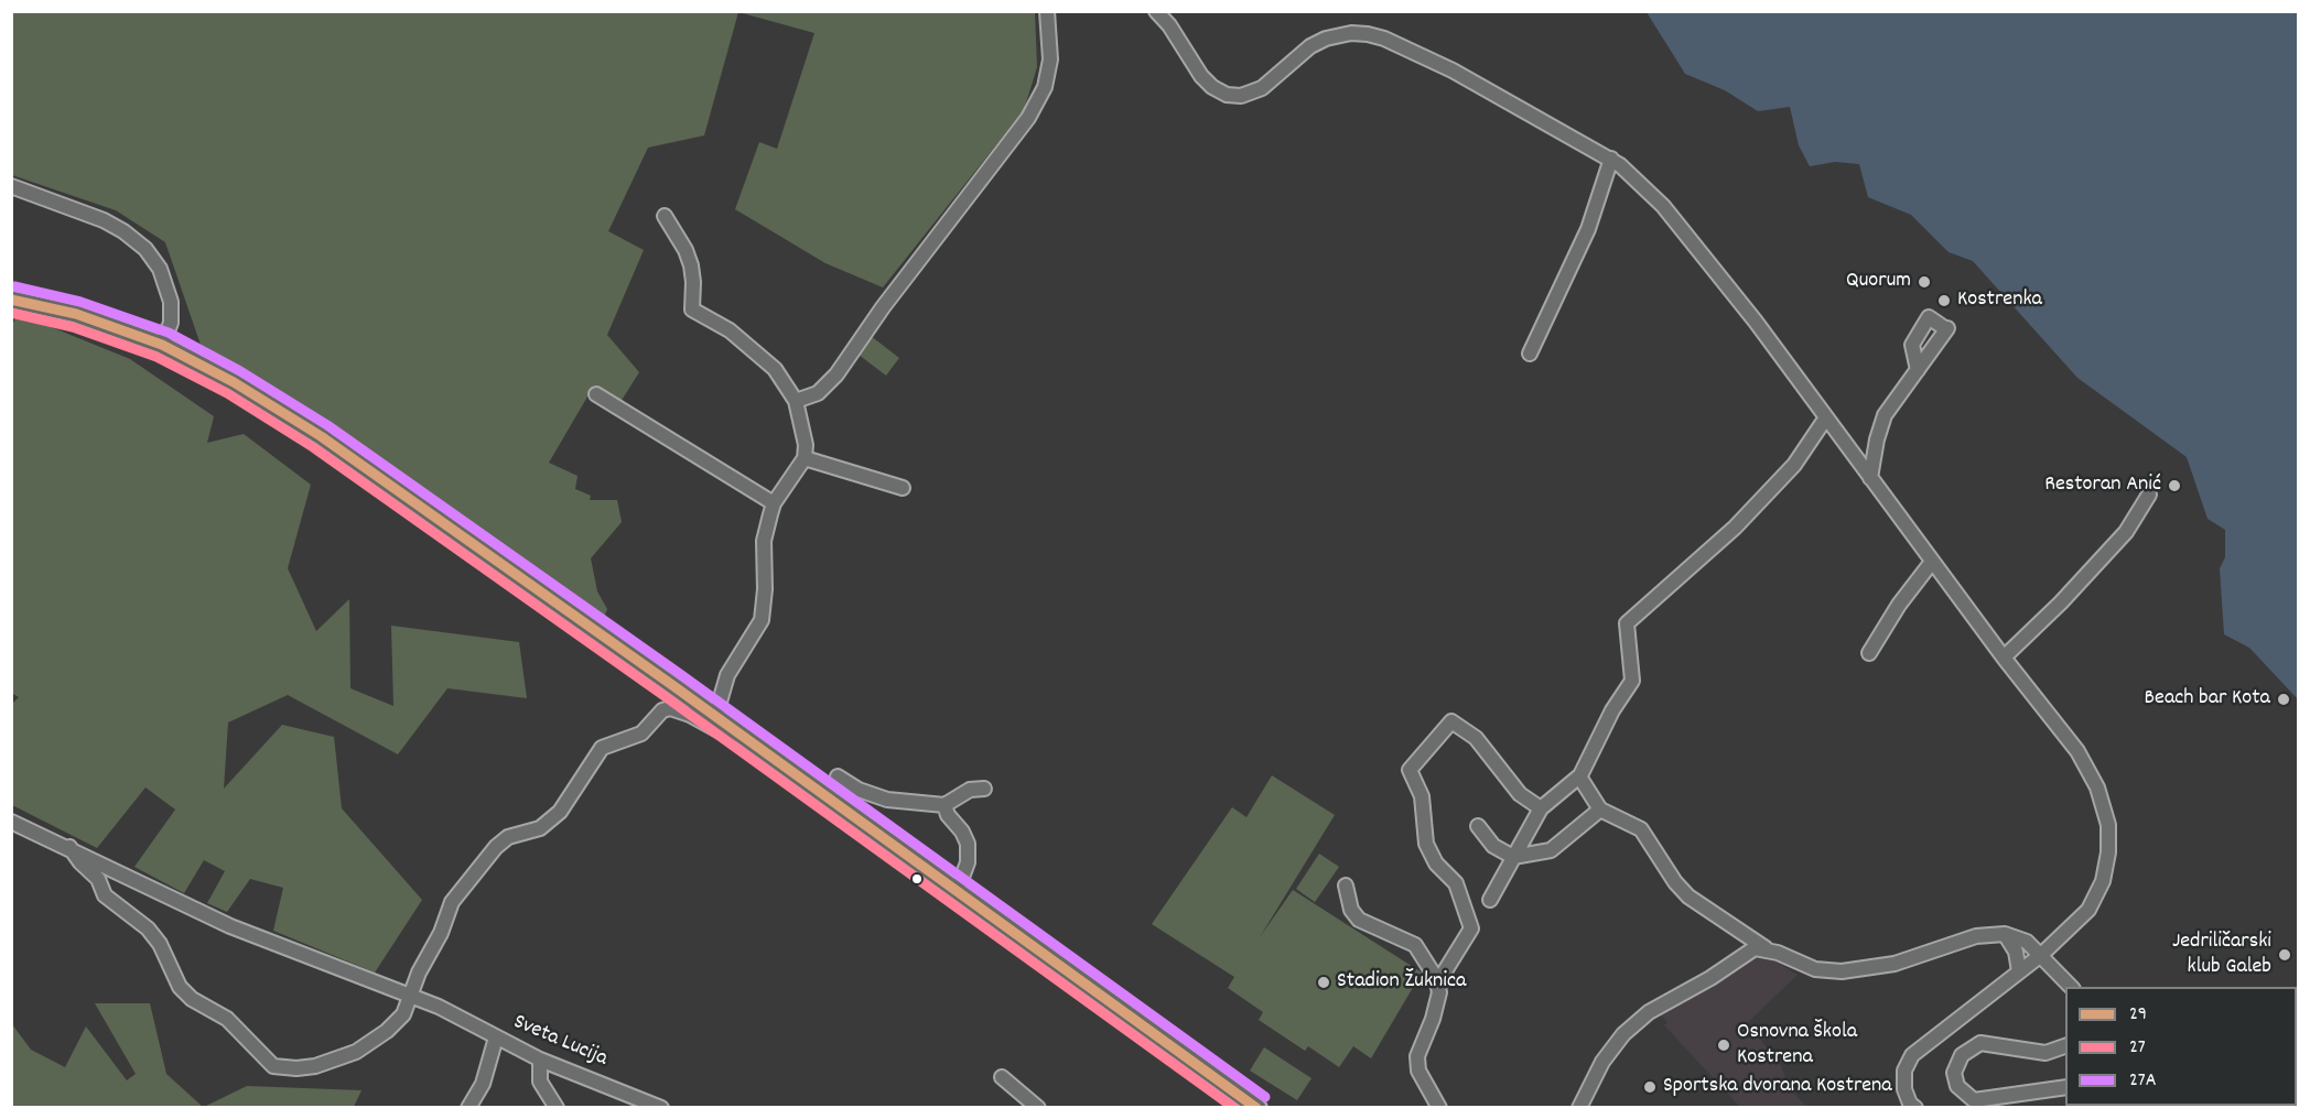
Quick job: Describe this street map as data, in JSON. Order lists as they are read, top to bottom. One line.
{"streets":{"street":["Sveta Lucija"]},"places":["Quorum","Kostrenka","Restoran Anić","Beach bar Kota","Jedriličarski klub Galeb","Stadion Žuknica","Osnovna Škola Kostrena","Sportska dvorana Kostrena"],"lines":["transit line 27A","transit line 29","transit line 27"],"legend":["29","27","27A"]}
